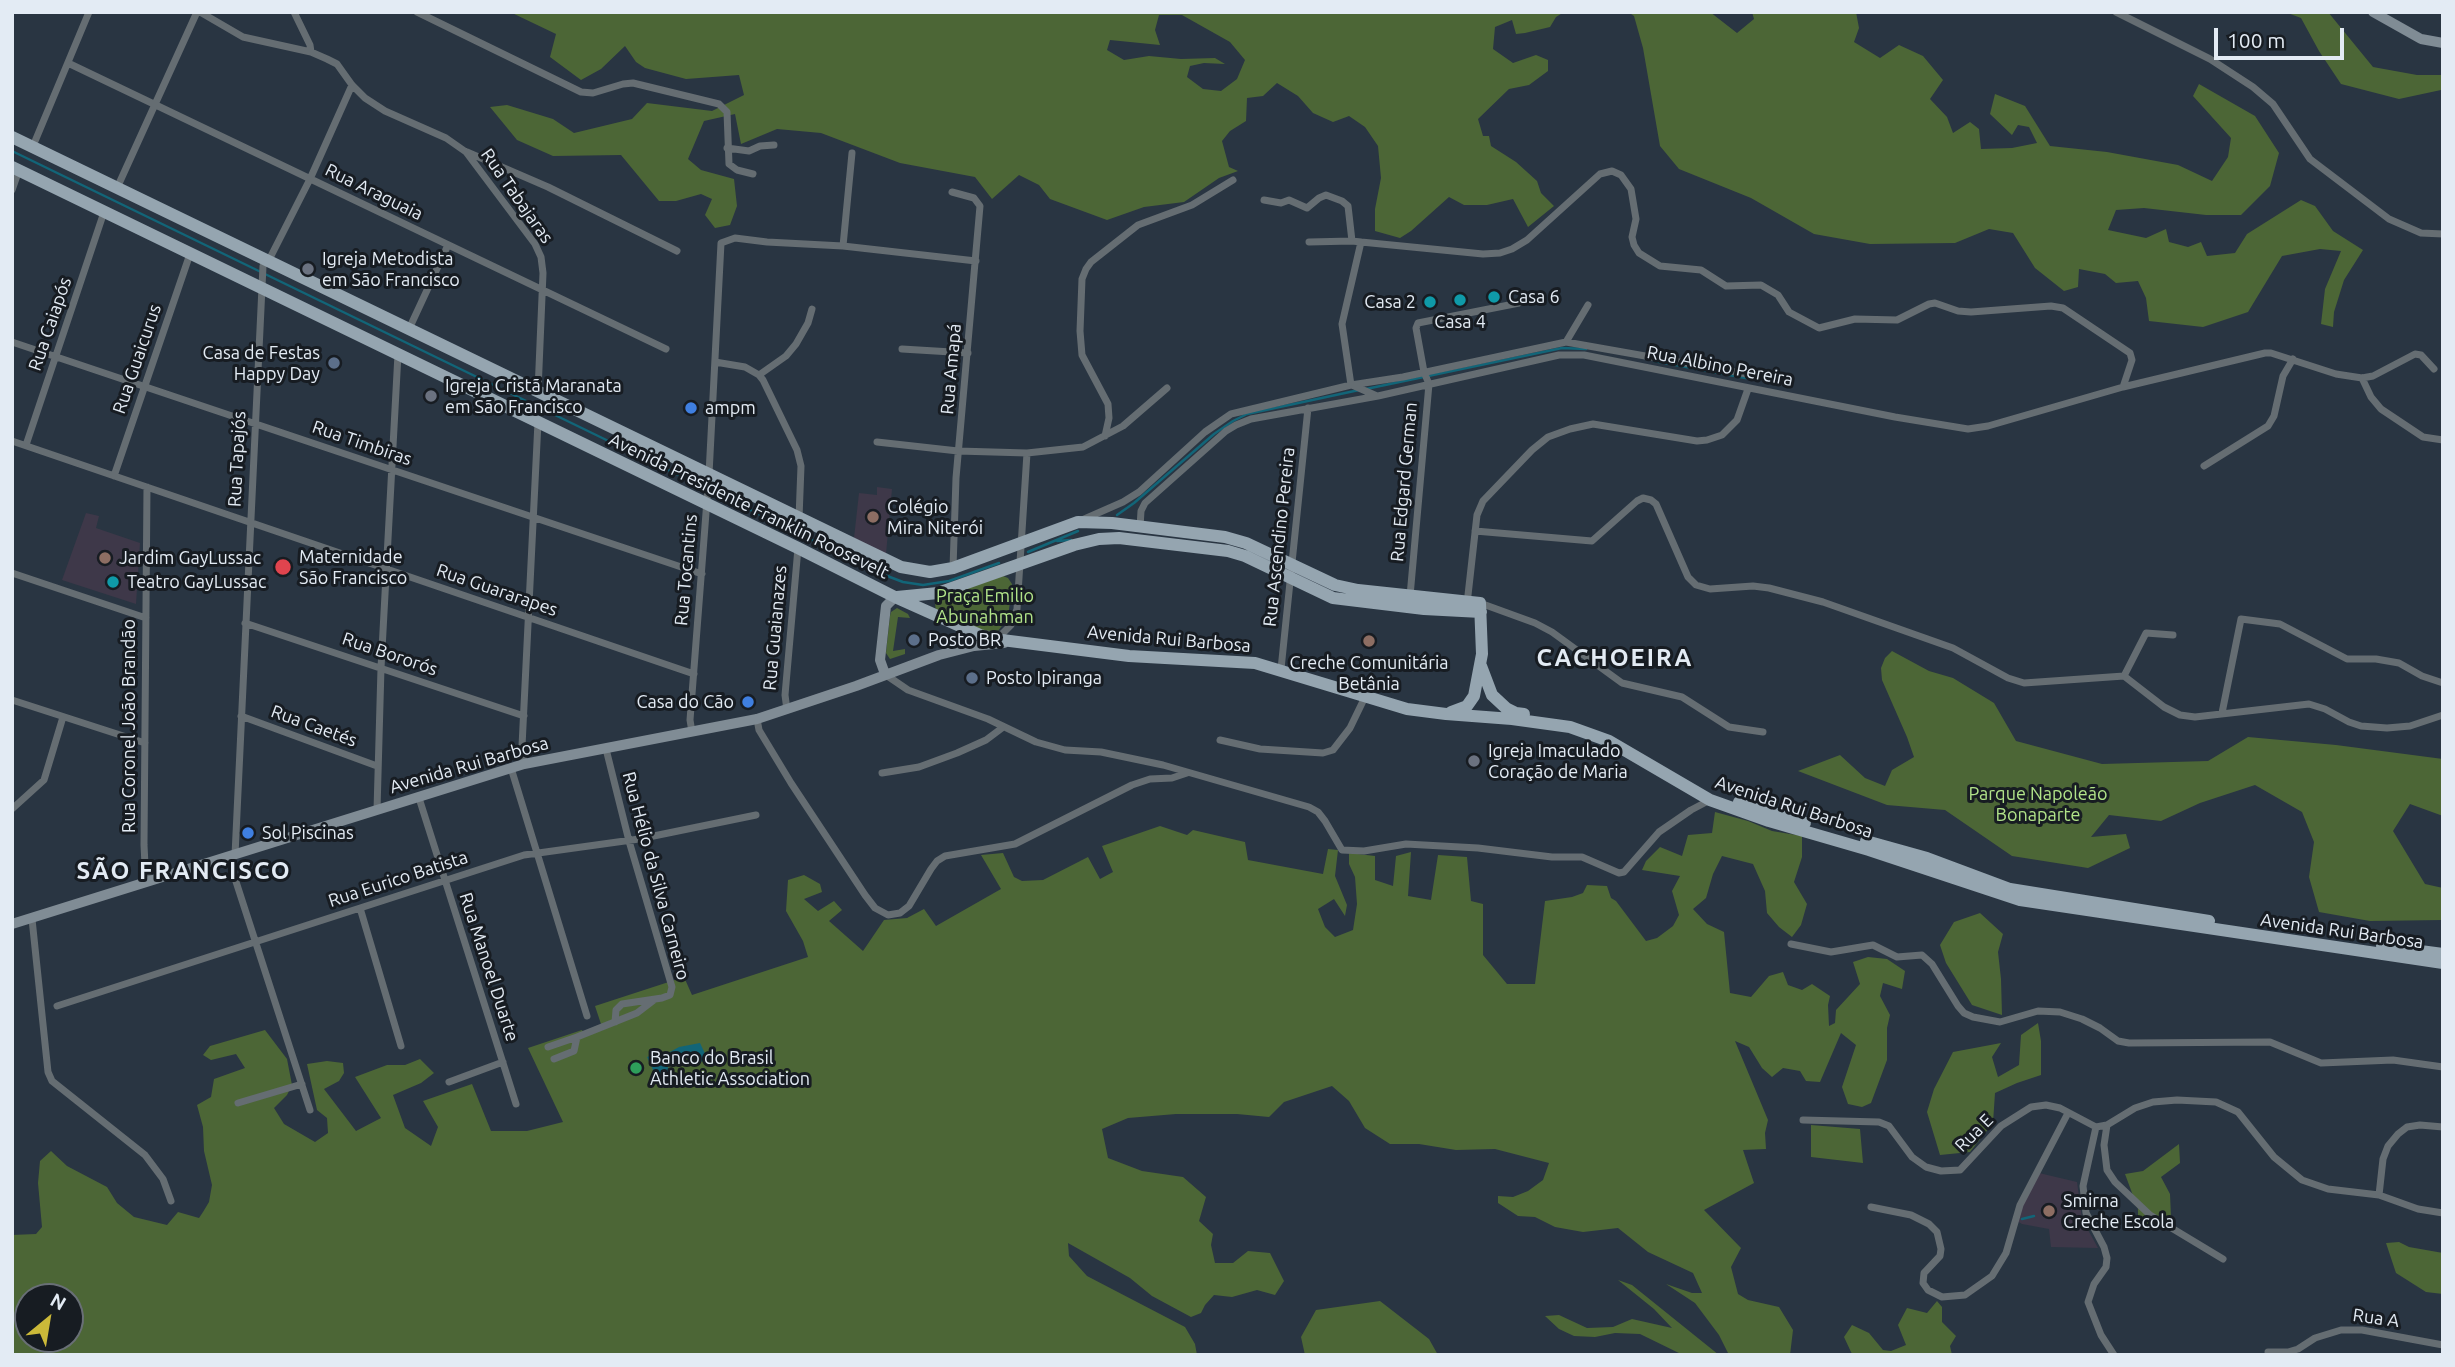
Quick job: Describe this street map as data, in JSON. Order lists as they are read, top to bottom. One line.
{"streets":{"main road":["Avenida Presidente Franklin Roosevelt","Avenida Rui Barbosa"],"street":["Rua Araguaia","Rua Tabajaras","Rua Caiapós","Rua Guaicurus","Rua Albino Pereira","Rua Amapá","Rua Timbiras","Rua Tapajós","Rua Edgard German","Rua Ascendino Pereira","Rua Tocantins","Rua Guararapes","Rua Guaianazes","Rua Bororós","Rua Coronel João Brandão","Rua Caetés","Rua Hélio da Silva Carneiro","Rua Eurico Batista","Rua Manoel Duarte","Rua E","Rua A"]},"crossings":[["Rua Araguaia","Rua Tabajaras"],["Rua Araguaia","Rua Tapajós"],["Rua Tabajaras","Rua Tapajós"],["Rua Tabajaras","Avenida Presidente Franklin Roosevelt"],["Rua Caiapós","Rua Timbiras"],["Rua Caiapós","Avenida Presidente Franklin Roosevelt"],["Rua Caiapós","Rua Guararapes"],["Rua Guaicurus","Rua Timbiras"],["Rua Guaicurus","Avenida Presidente Franklin Roosevelt"],["Rua Guaicurus","Rua Guararapes"],["Rua Albino Pereira","Rua Edgard German"],["Rua Albino Pereira","Avenida Presidente Franklin Roosevelt"],["Rua Albino Pereira","Rua Ascendino Pereira"],["Rua Amapá","Avenida Presidente Franklin Roosevelt"],["Rua Timbiras","Rua Tapajós"],["Rua Timbiras","Rua Tocantins"],["Rua Tapajós","Avenida Presidente Franklin Roosevelt"],["Rua Tapajós","Rua Guararapes"],["Rua Tapajós","Avenida Rui Barbosa"],["Rua Tapajós","Rua Bororós"],["Rua Tapajós","Rua Caetés"],["Avenida Presidente Franklin Roosevelt","Rua Tocantins"],["Avenida Presidente Franklin Roosevelt","Rua Guaianazes"],["Avenida Presidente Franklin Roosevelt","Avenida Rui Barbosa"],["Rua Ascendino Pereira","Avenida Rui Barbosa"],["Rua Tocantins","Rua Guararapes"],["Rua Tocantins","Avenida Rui Barbosa"],["Rua Guararapes","Rua Coronel João Brandão"],["Rua Guaianazes","Avenida Rui Barbosa"],["Avenida Rui Barbosa","Rua Coronel João Brandão"],["Avenida Rui Barbosa","Rua Hélio da Silva Carneiro"],["Avenida Rui Barbosa","Rua Manoel Duarte"],["Rua Hélio da Silva Carneiro","Rua Eurico Batista"],["Rua Eurico Batista","Rua Manoel Duarte"]],"districts":["CACHOEIRA","SÃO FRANCISCO"],"parks":["Praça Emilio Abunahman","Parque Napoleão Bonaparte"],"places":["Igreja Metodista em São Francisco","Casa 6","Casa 4","Casa 2","Casa de Festas Happy Day","Igreja Cristã Maranata em São Francisco","ampm","Colégio Mira Niterói","Jardim GayLussac","Maternidade São Francisco","Teatro GayLussac","Posto BR","Creche Comunitária Betânia","Posto Ipiranga","Casa do Cão","Igreja Imaculado Coração de Maria","Sol Piscinas","Banco do Brasil Athletic Association","Smirna Creche Escola"],"scale_bar":"100 m","north":"top right"}
